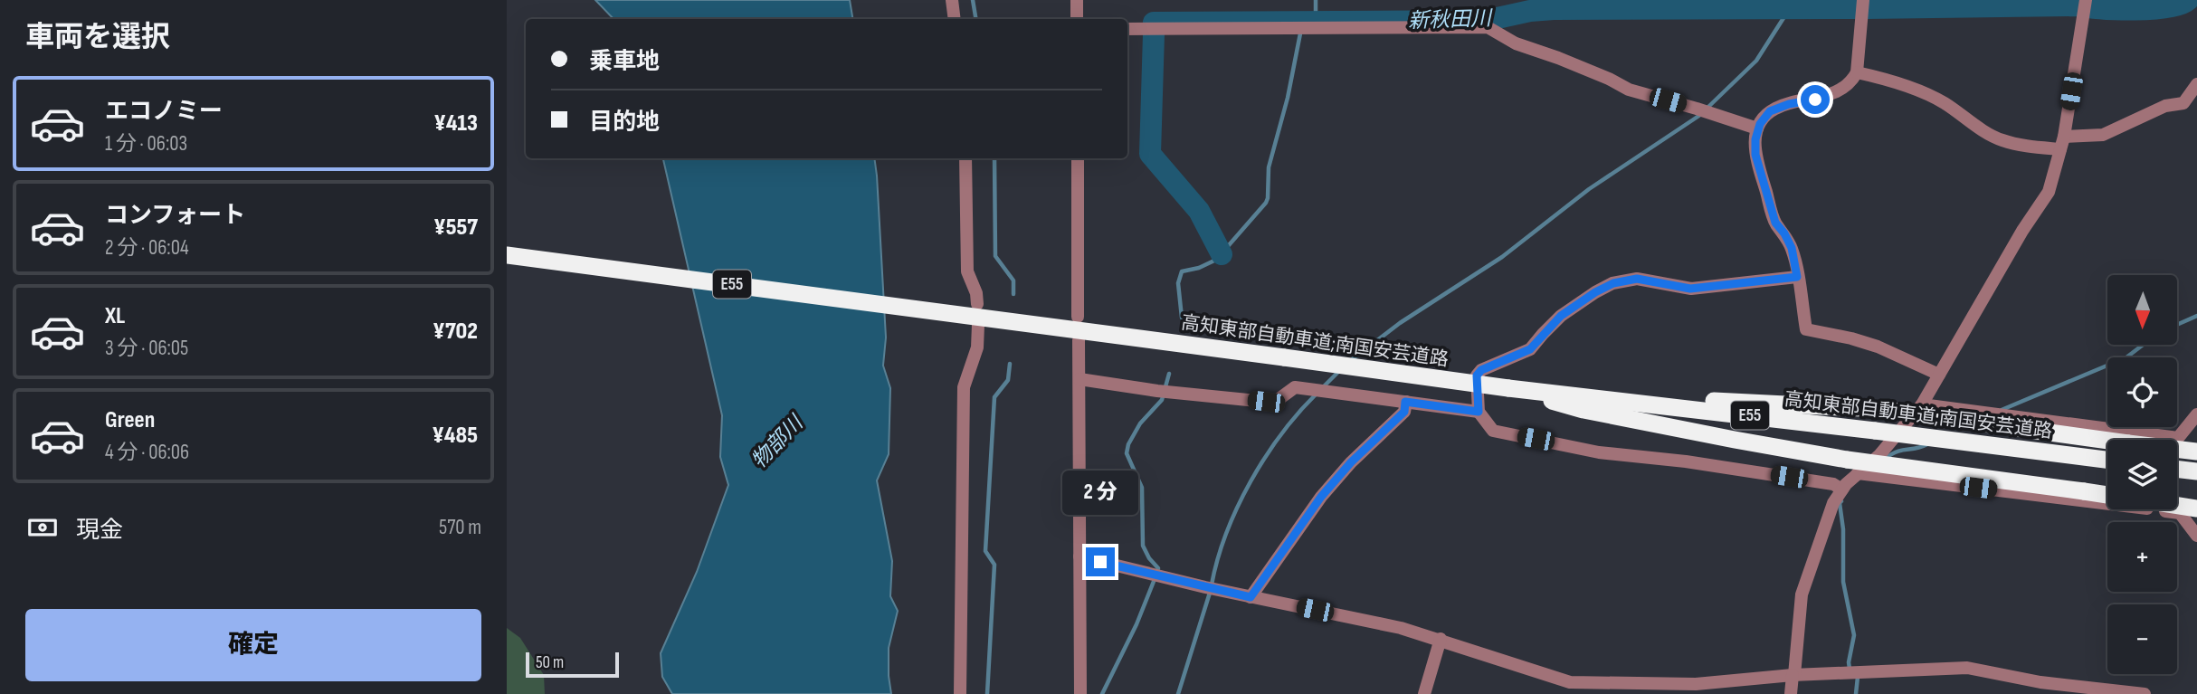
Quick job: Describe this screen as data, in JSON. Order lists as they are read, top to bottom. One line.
{"streets":{"highway":["E55","高知東部自動車道;南国安芸道路"]},"water":["新秋田川","物部川"],"scale_bar":"50 m","north":"bottom","page":{"heading":"車両を選択","banner":["乗車地","目的地"],"list":[{"name":"エコノミー","note":"1 分 · 06:03","value":"¥413"},{"name":"コンフォート","note":"2 分 · 06:04","value":"¥557"},{"name":"XL","note":"3 分 · 06:05","value":"¥702"},{"name":"Green","note":"4 分 · 06:06","value":"¥485"}],"map_buttons":["+","−"],"bubble":"2 分","pay":["現金","570 m"],"buttons":"確定","scale":"50 m"}}
